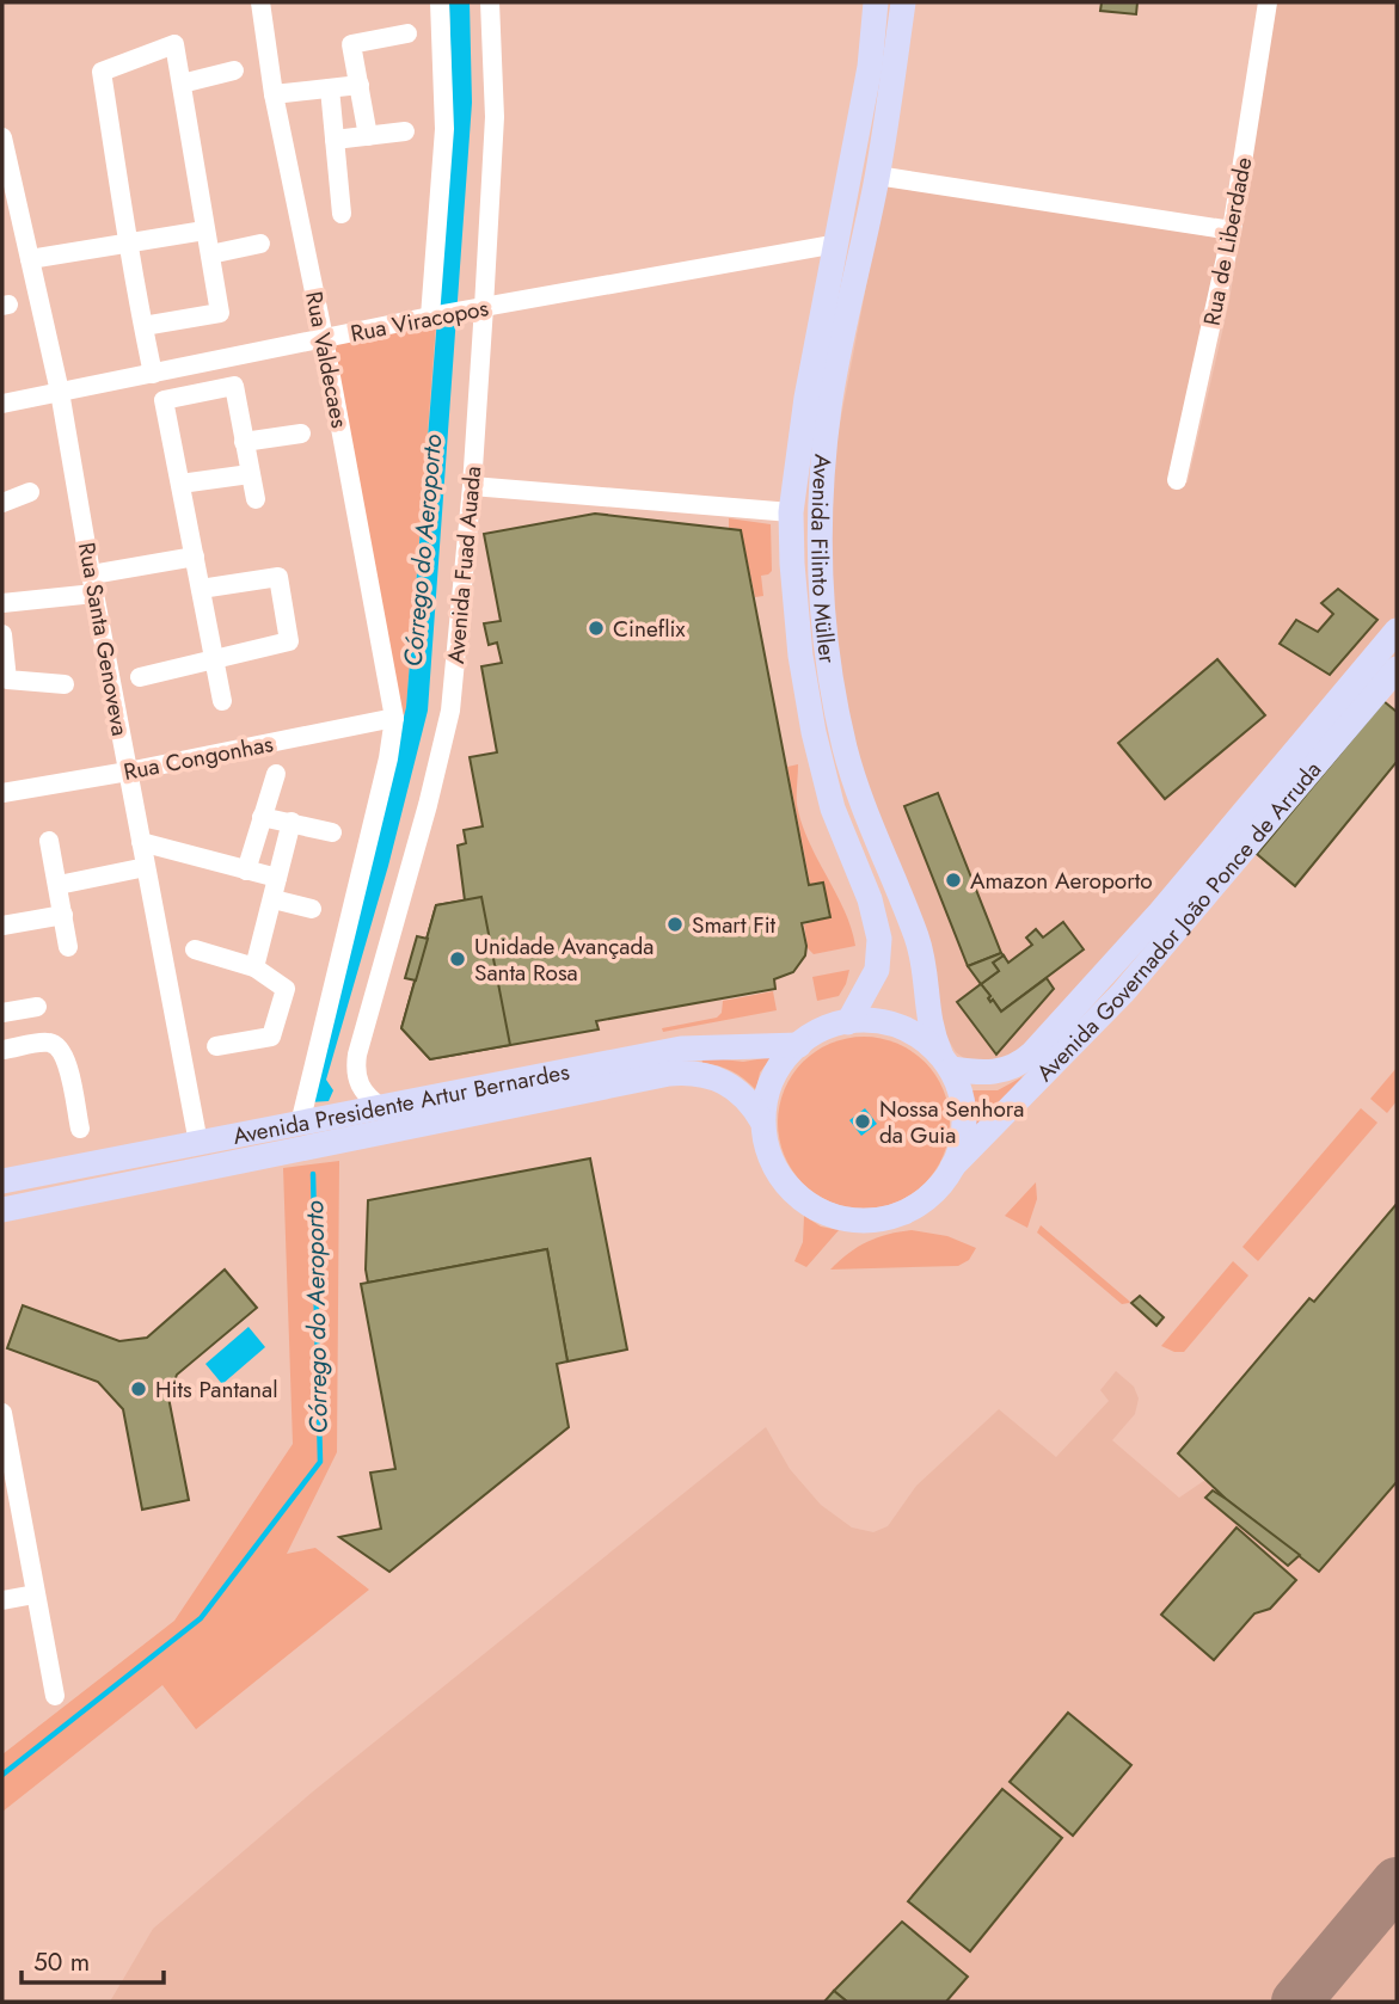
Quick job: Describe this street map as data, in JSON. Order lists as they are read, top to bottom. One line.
{"streets":{"main road":["Avenida Filinto Müller","Avenida Governador João Ponce de Arruda","Avenida Presidente Artur Bernardes"],"street":["Rua de Liberdade","Rua Viracopos","Rua Valdecaes","Avenida Fuad Auada","Rua Santa Genoveva","Rua Congonhas"]},"crossings":[["Rua Viracopos","Rua Valdecaes"],["Rua Viracopos","Avenida Filinto Müller"],["Rua Viracopos","Avenida Fuad Auada"],["Rua Viracopos","Rua Santa Genoveva"],["Rua Valdecaes","Rua Congonhas"],["Avenida Filinto Müller","Avenida Governador João Ponce de Arruda"],["Avenida Filinto Müller","Avenida Presidente Artur Bernardes"],["Avenida Fuad Auada","Avenida Presidente Artur Bernardes"],["Rua Santa Genoveva","Rua Congonhas"],["Rua Santa Genoveva","Avenida Presidente Artur Bernardes"],["Avenida Governador João Ponce de Arruda","Avenida Presidente Artur Bernardes"]],"water":["Córrego do Aeroporto"],"places":["Cineflix","Amazon Aeroporto","Smart Fit","Unidade Avançada Santa Rosa","Nossa Senhora da Guia","Hits Pantanal"],"scale_bar":"50 m"}
